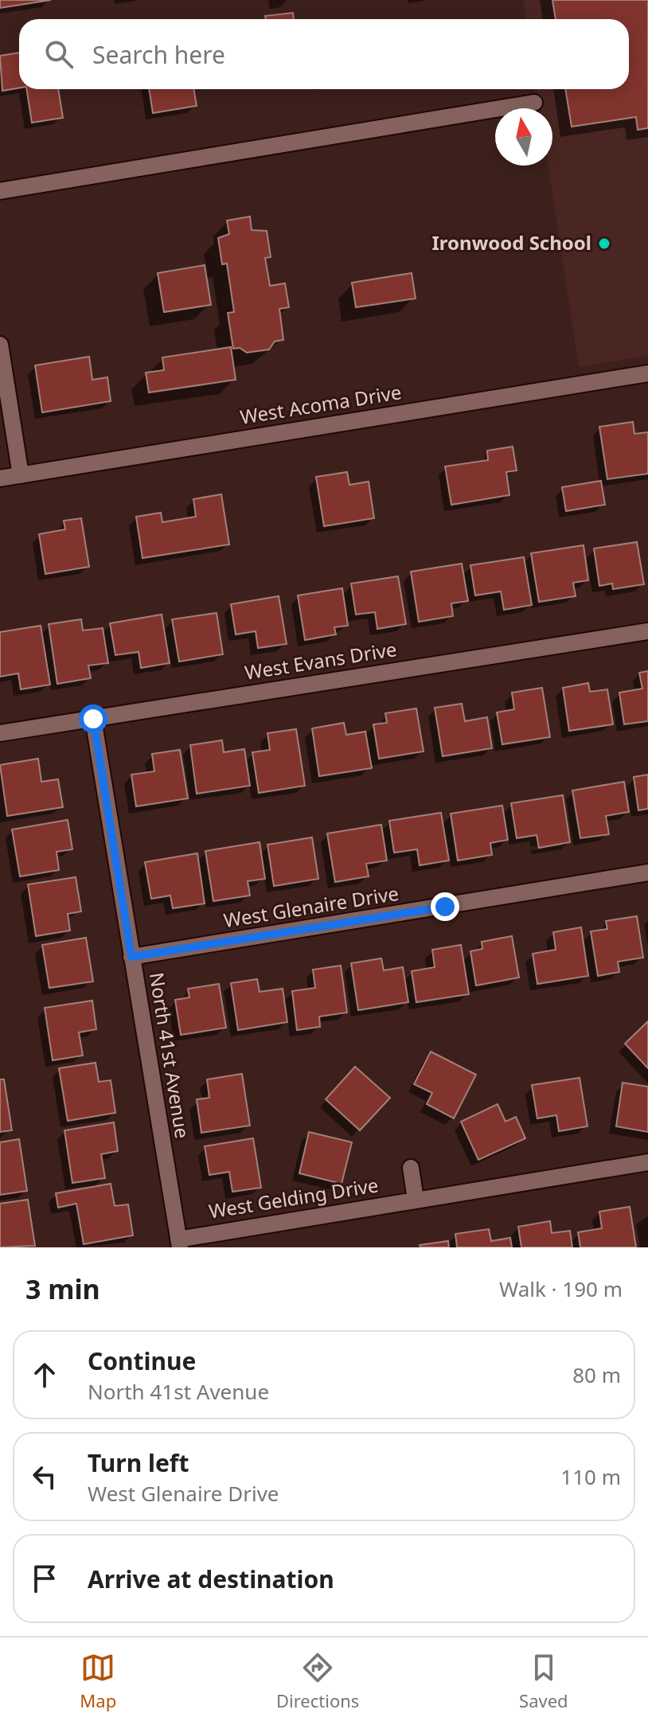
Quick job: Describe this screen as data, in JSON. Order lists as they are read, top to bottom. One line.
{"streets":{"street":["West Acoma Drive","West Evans Drive","West Glenaire Drive","North 41st Avenue","West Gelding Drive"]},"crossings":[["West Evans Drive","North 41st Avenue"],["West Glenaire Drive","North 41st Avenue"],["North 41st Avenue","West Gelding Drive"]],"places":["Ironwood School"],"north":"top","page":{"search":"Search here","heading":["3 min","Walk · 190 m"],"list":[["Continue","North 41st Avenue","80 m"],["Turn left","West Glenaire Drive","110 m"],"Arrive at destination"],"nav":["Map","Directions","Saved"]}}
